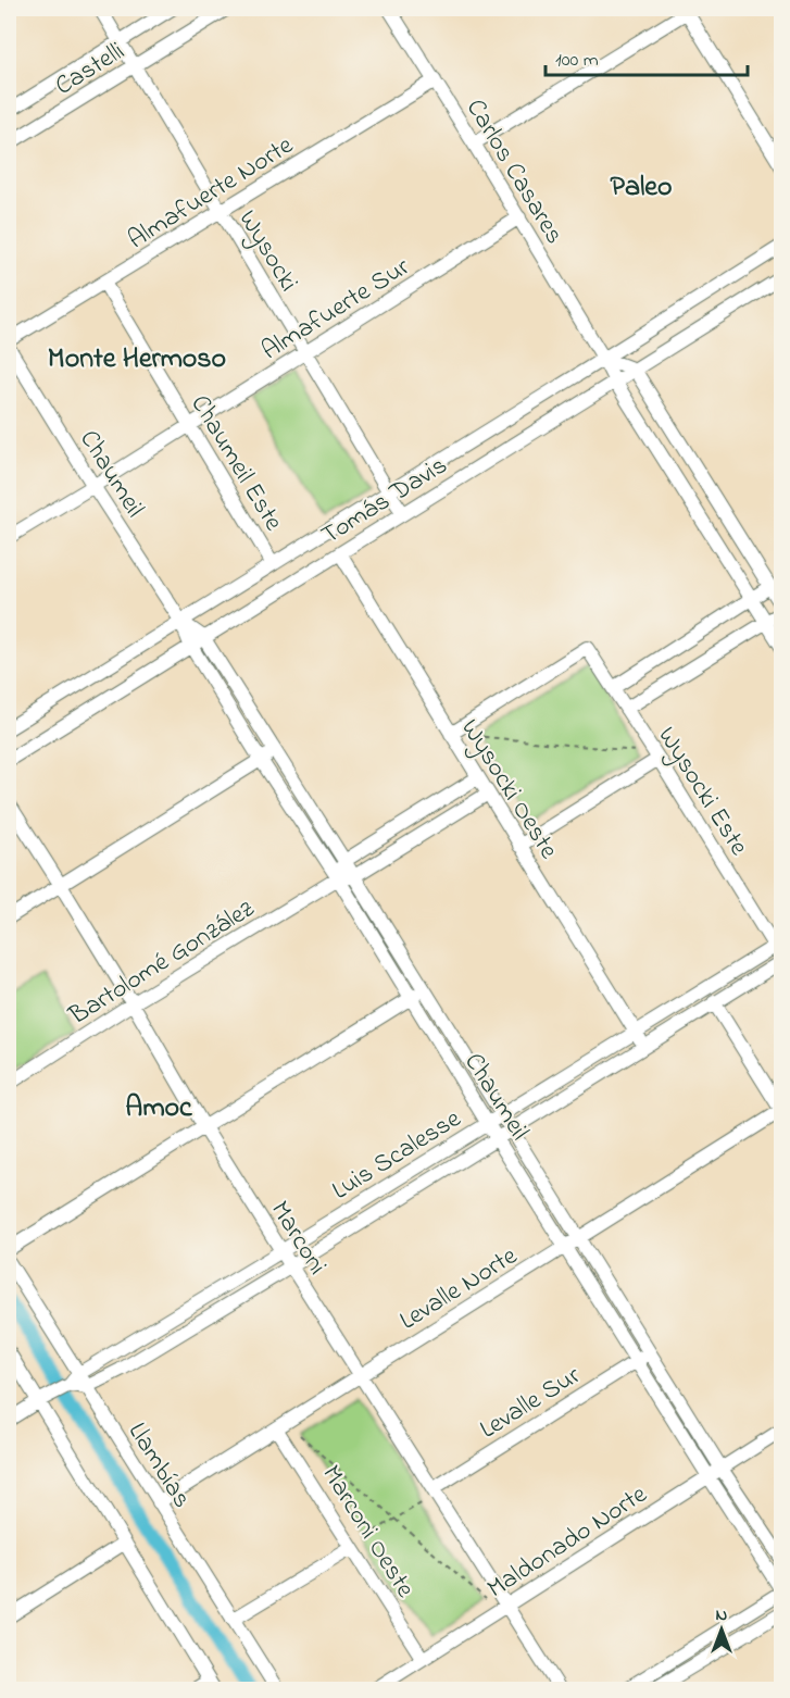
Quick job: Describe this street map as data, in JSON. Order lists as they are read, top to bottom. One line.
{"streets":{"street":["Castelli","Carlos Casares","Almafuerte Norte","Wysocki","Almafuerte Sur","Chaumeil Este","Chaumeil","Tomás Davis","Wysocki Oeste","Wysocki Este","Bartolomé González","Luis Scalesse","Marconi","Levalle Norte","Levalle Sur","Llambías","Marconi Oeste","Maldonado Norte"]},"crossings":[["Castelli","Wysocki"],["Carlos Casares","Almafuerte Norte"],["Carlos Casares","Almafuerte Sur"],["Carlos Casares","Tomás Davis"],["Almafuerte Norte","Wysocki"],["Almafuerte Norte","Chaumeil Este"],["Wysocki","Almafuerte Sur"],["Wysocki","Tomás Davis"],["Almafuerte Sur","Chaumeil Este"],["Almafuerte Sur","Chaumeil"],["Chaumeil Este","Tomás Davis"],["Chaumeil","Tomás Davis"],["Chaumeil","Bartolomé González"],["Chaumeil","Luis Scalesse"],["Chaumeil","Levalle Norte"],["Chaumeil","Levalle Sur"],["Chaumeil","Maldonado Norte"],["Tomás Davis","Wysocki Oeste"],["Wysocki Oeste","Wysocki Este"],["Wysocki Oeste","Bartolomé González"],["Wysocki Oeste","Luis Scalesse"],["Wysocki Este","Luis Scalesse"],["Bartolomé González","Marconi"],["Luis Scalesse","Marconi"],["Luis Scalesse","Llambías"],["Marconi","Levalle Norte"],["Marconi","Levalle Sur"],["Marconi","Maldonado Norte"],["Levalle Norte","Llambías"],["Levalle Norte","Marconi Oeste"],["Marconi Oeste","Maldonado Norte"]],"districts":["Paleo","Monte Hermoso","Amoc"],"scale_bar":"100 m","north":"top"}
